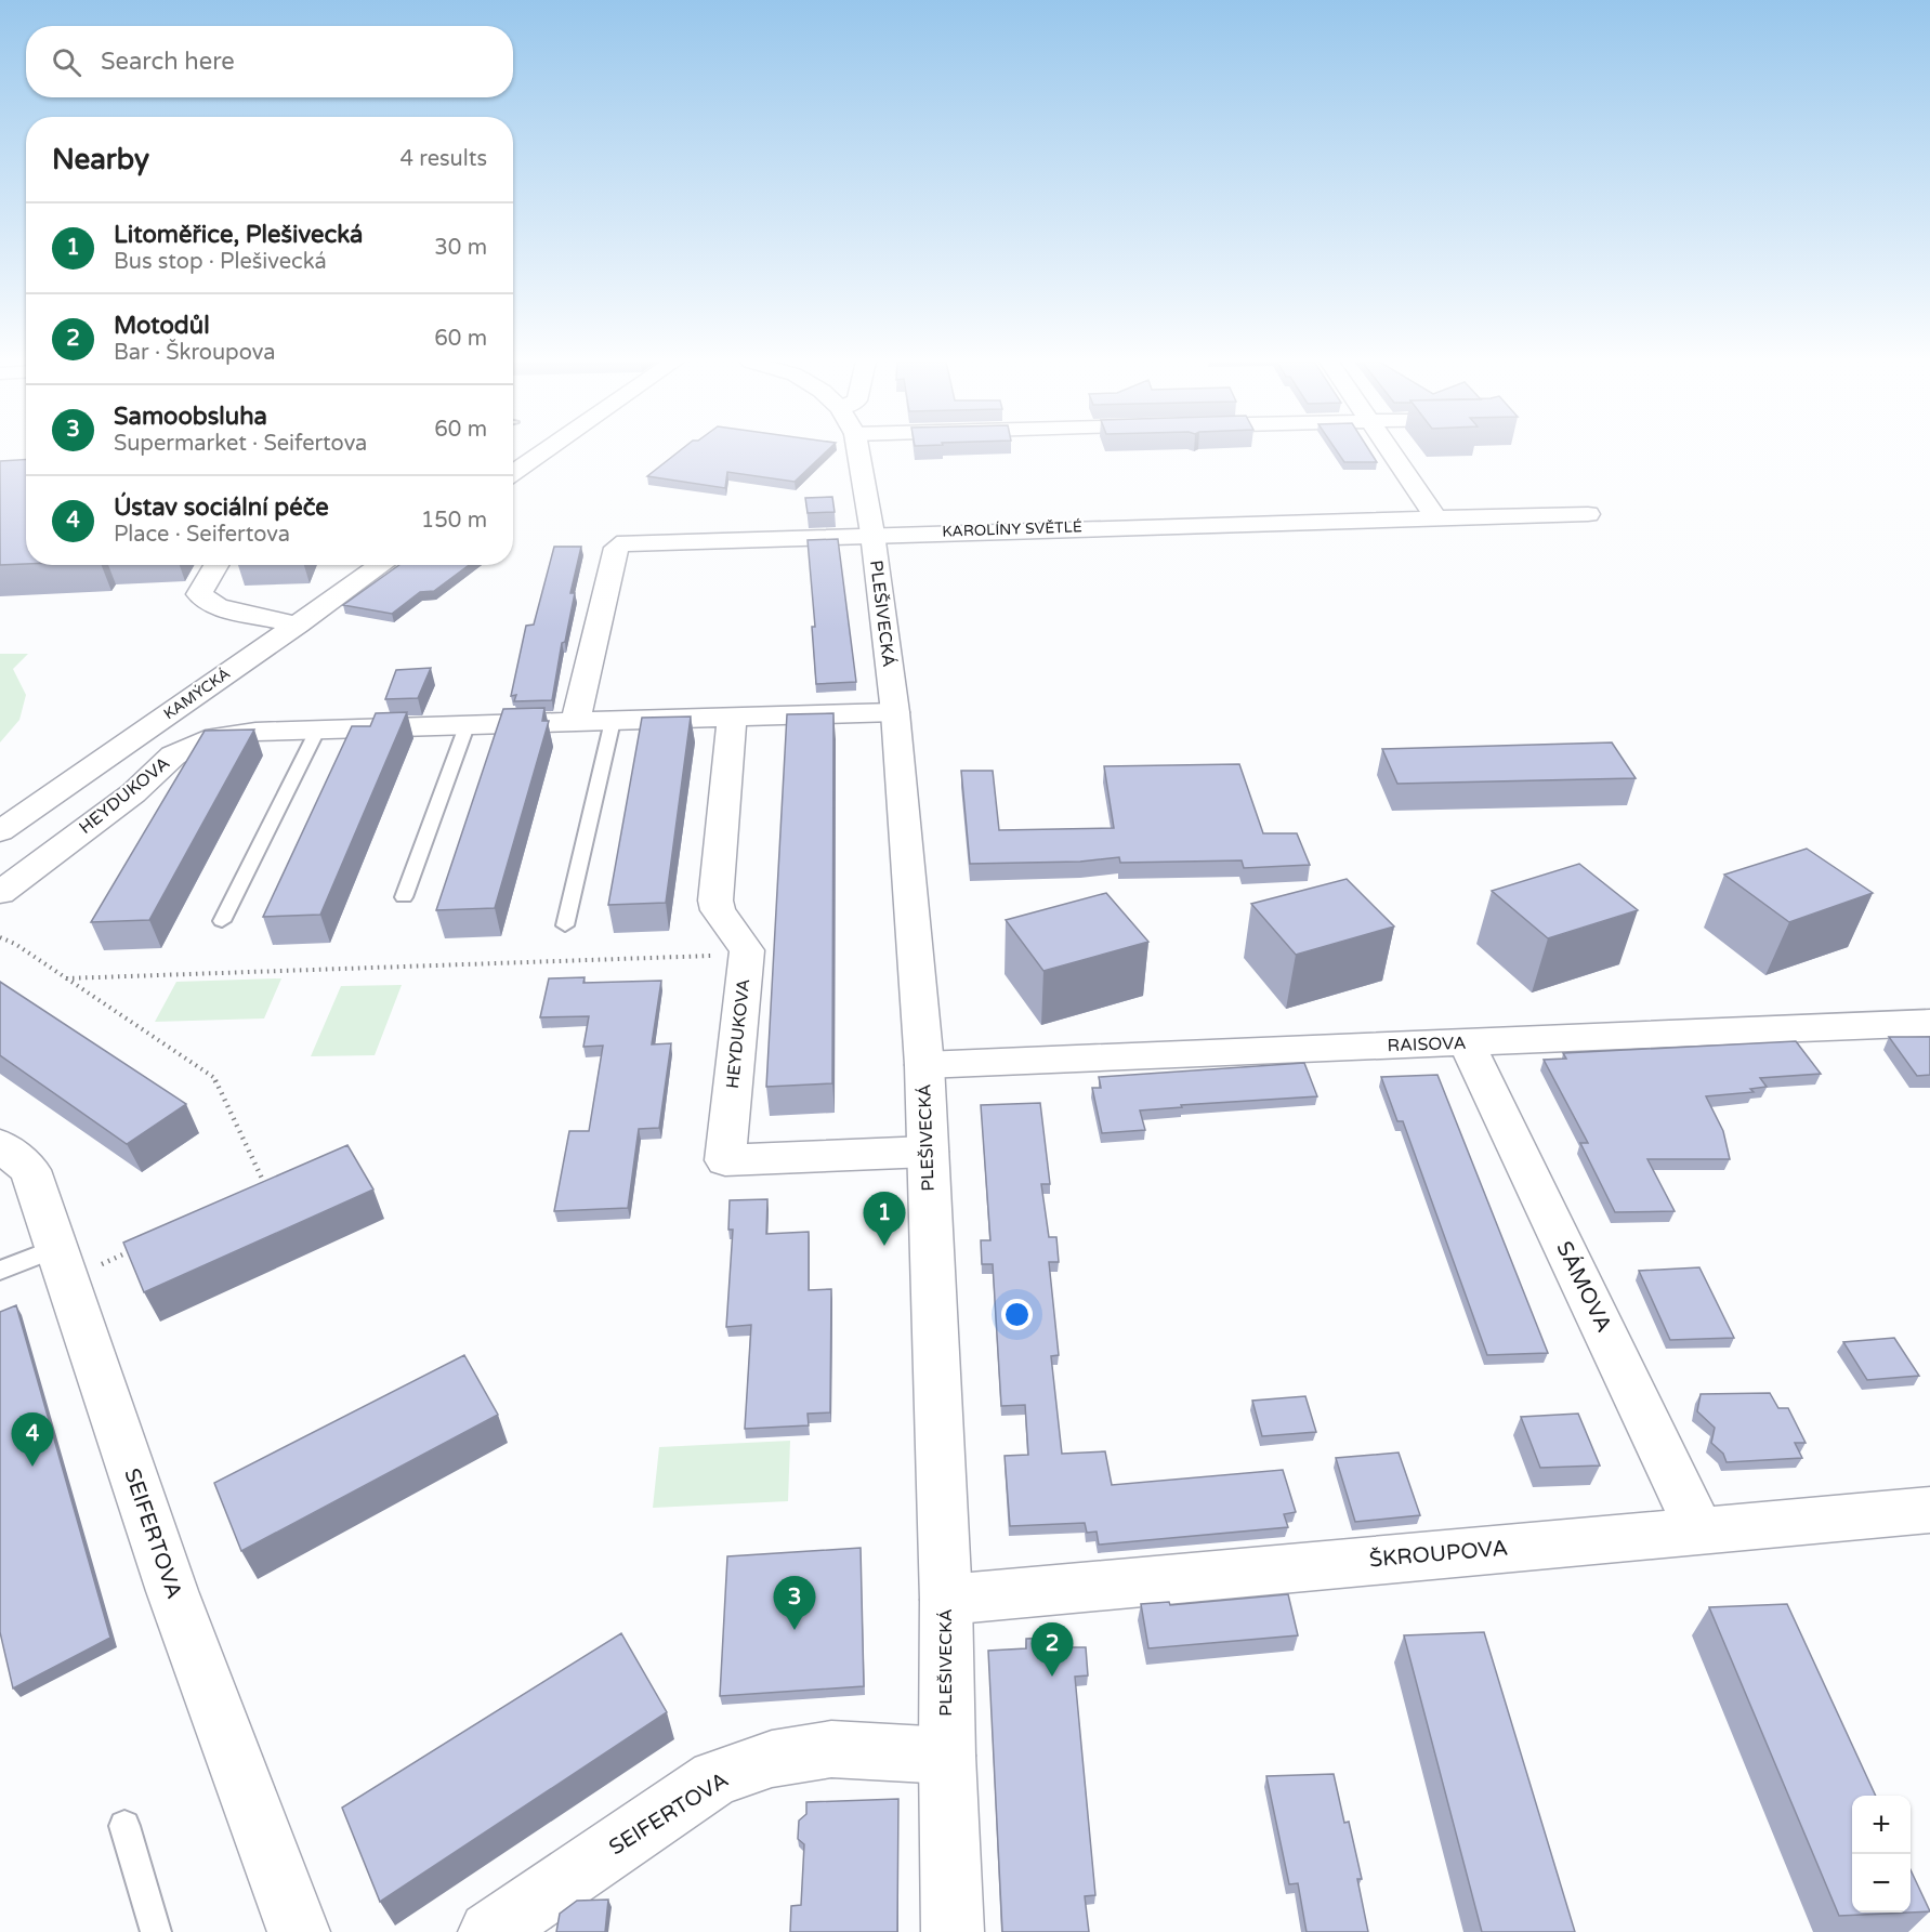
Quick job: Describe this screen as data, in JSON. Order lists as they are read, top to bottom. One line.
{"streets":{"street":["KAROLÍNY SVĚTLÉ","PLEŠIVECKÁ","KAMÝCKÁ","HEYDUKOVA","RAISOVA","SÁMOVA","SEIFERTOVA","ŠKROUPOVA"]},"crossings":[["KAROLÍNY SVĚTLÉ","PLEŠIVECKÁ"],["KAROLÍNY SVĚTLÉ","HEYDUKOVA"],["PLEŠIVECKÁ","HEYDUKOVA"],["PLEŠIVECKÁ","RAISOVA"],["PLEŠIVECKÁ","SEIFERTOVA"],["PLEŠIVECKÁ","ŠKROUPOVA"],["RAISOVA","SÁMOVA"],["SÁMOVA","ŠKROUPOVA"]],"page":{"search":"Search here","heading":["Nearby","4 results"],"list":[{"mark":"1","name":"Litoměřice, Plešivecká","note":"Bus stop · Plešivecká","value":"30 m"},{"mark":"2","name":"Motodůl","note":"Bar · Škroupova","value":"60 m"},{"mark":"3","name":"Samoobsluha","note":"Supermarket · Seifertova","value":"60 m"},{"mark":"4","name":"Ústav sociální péče","note":"Place · Seifertova","value":"150 m"}],"pins":["1","4","3","2"],"map_buttons":["+","−"]}}
